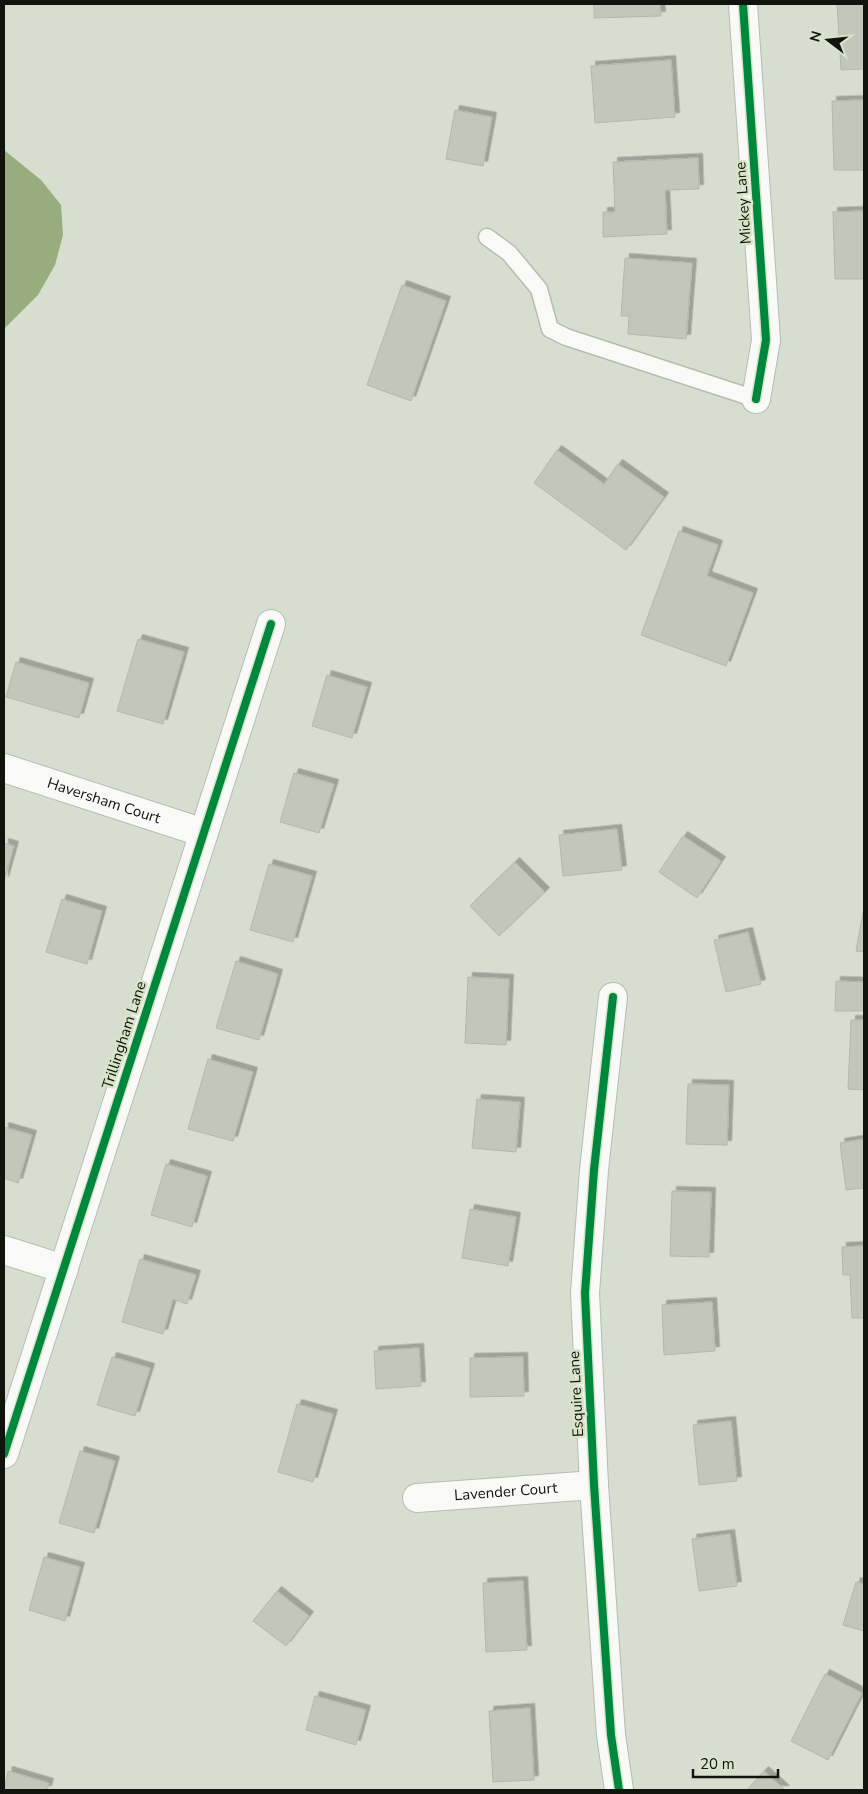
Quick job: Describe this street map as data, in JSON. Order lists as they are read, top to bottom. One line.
{"streets":{"street":["Mickey Lane","Haversham Court","Trillingham Lane","Esquire Lane","Lavender Court"]},"crossings":[["Haversham Court","Trillingham Lane"],["Esquire Lane","Lavender Court"]],"scale_bar":"20 m","north":"left"}
